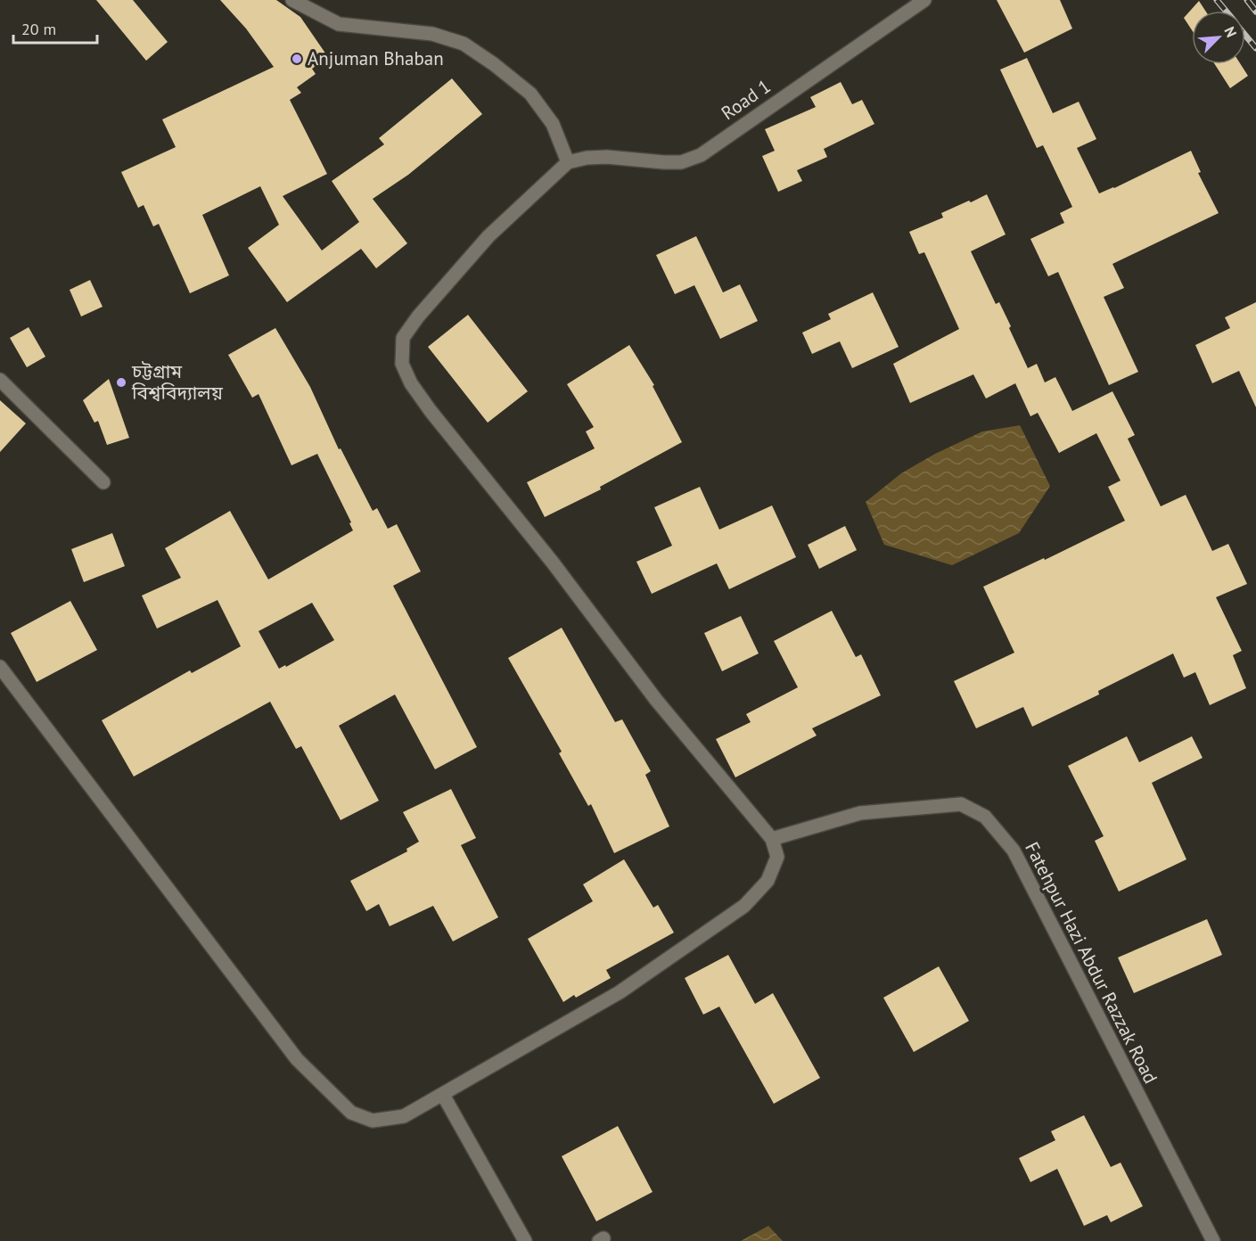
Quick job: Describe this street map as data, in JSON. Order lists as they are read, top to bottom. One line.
{"streets":{"street":["Road 1","Fatehpur Hazi Abdur Razzak Road"]},"places":["Anjuman Bhaban","চট্টগ্রাম বিশ্ববিদ্যালয়"],"scale_bar":"20 m","north":"top right"}
